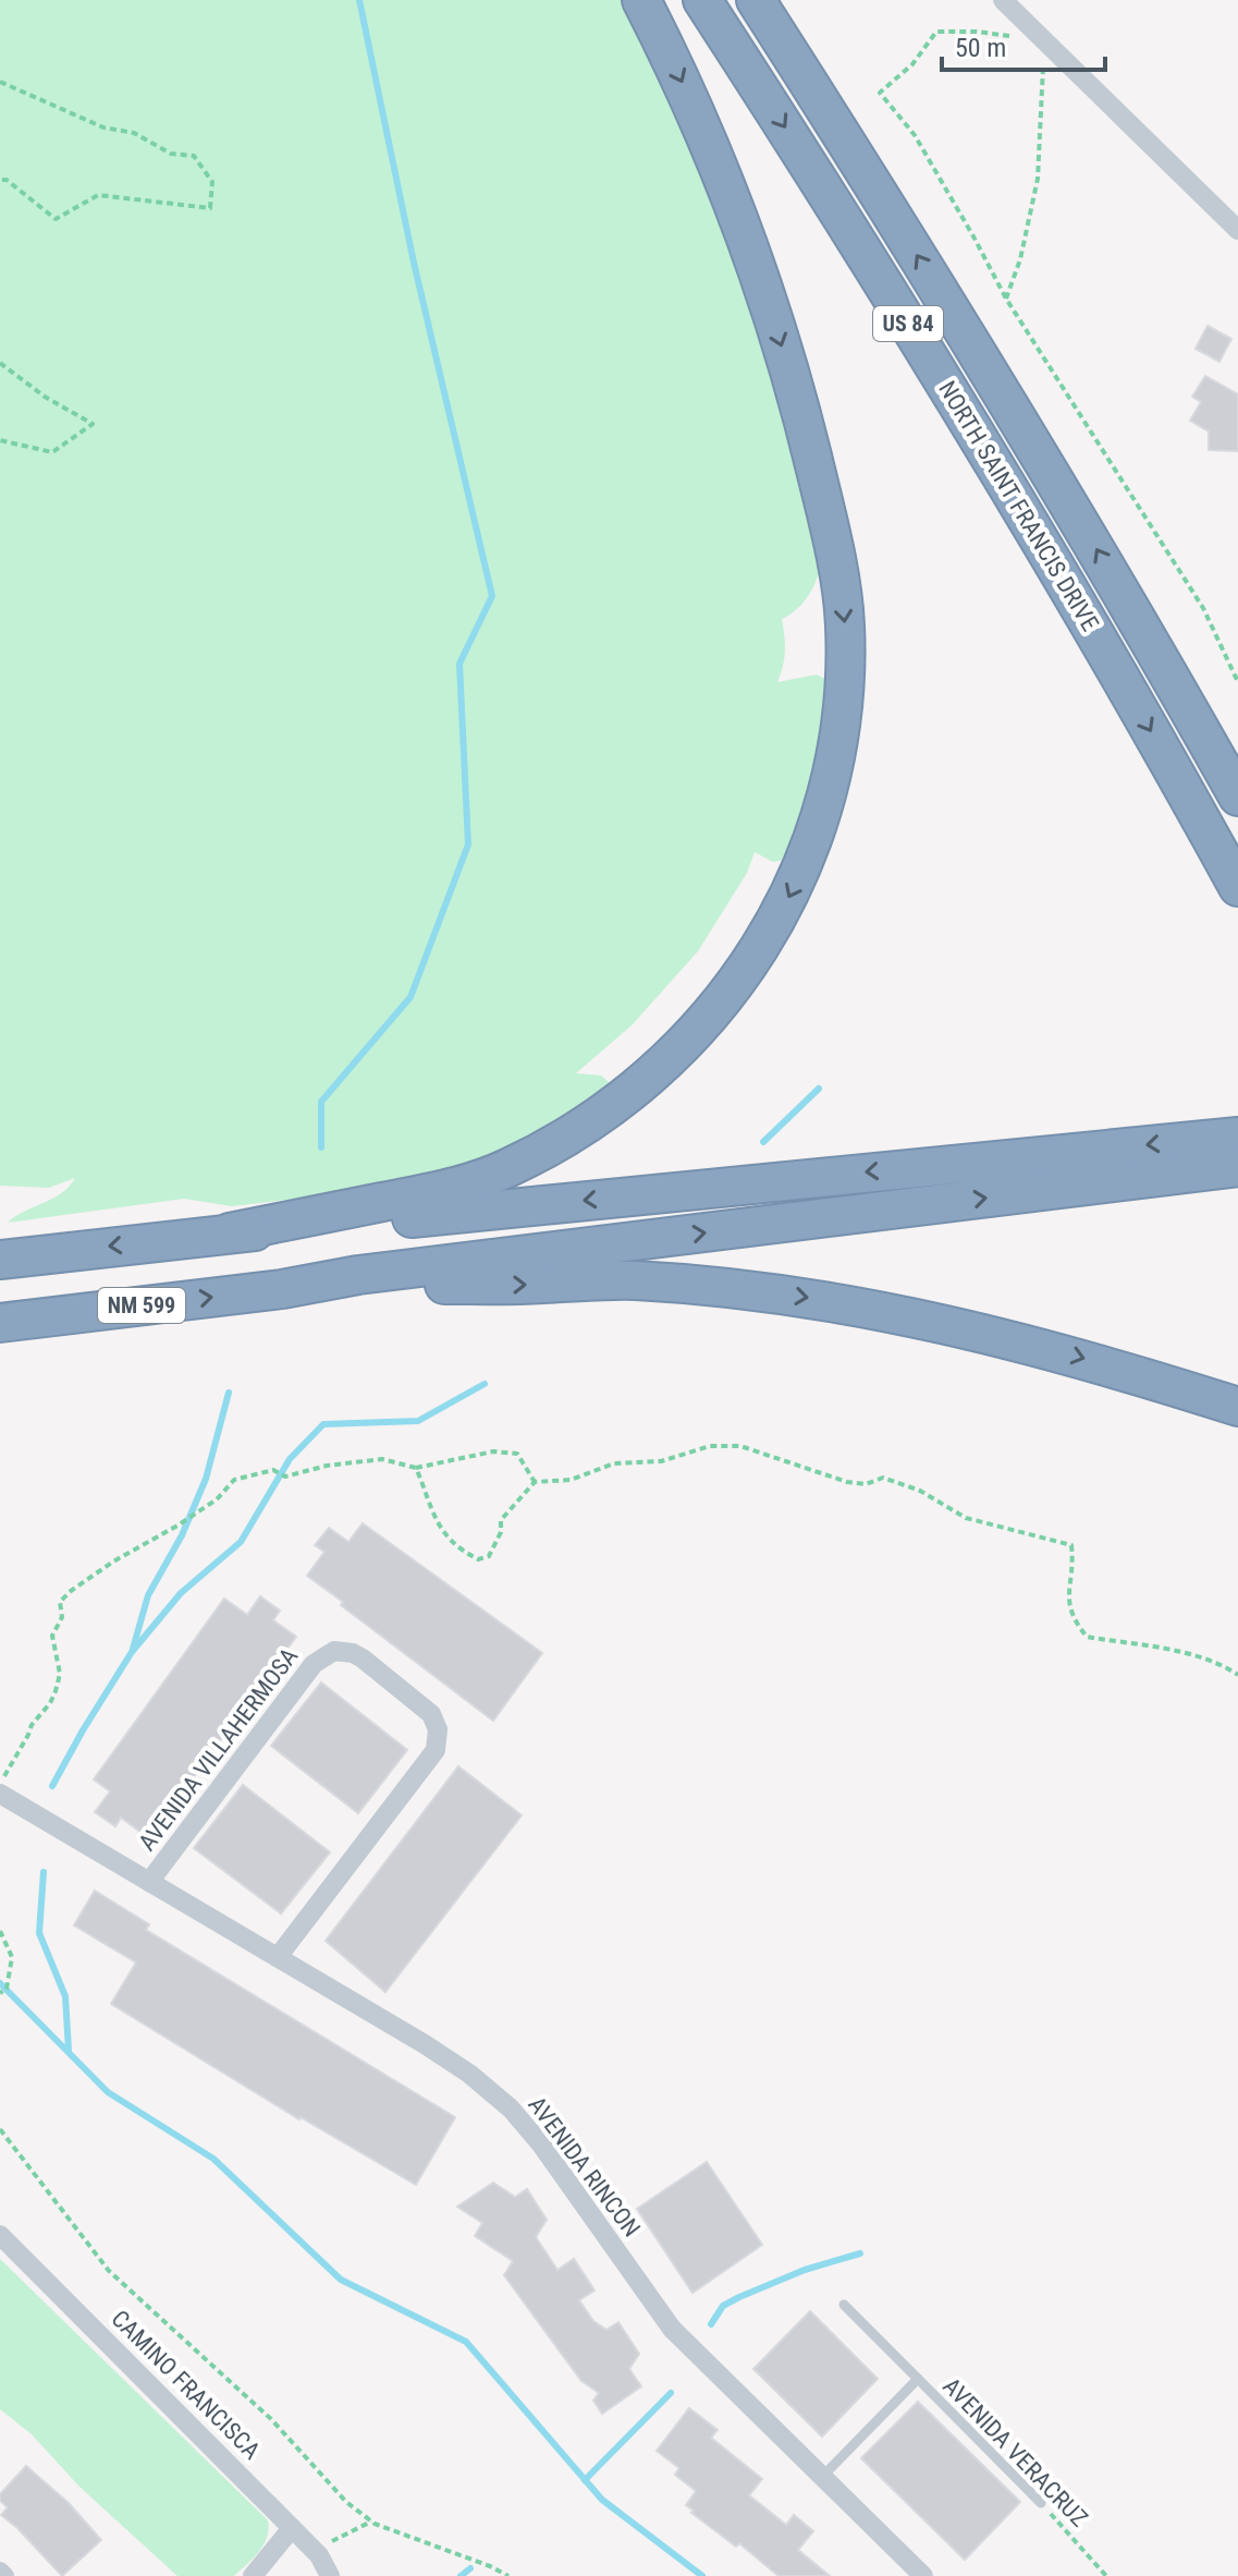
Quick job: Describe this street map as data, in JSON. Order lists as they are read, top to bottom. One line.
{"streets":{"highway":["US 84","NORTH SAINT FRANCIS DRIVE","NM 599"],"street":["AVENIDA VILLAHERMOSA","AVENIDA RINCON","CAMINO FRANCISCA"],"lane":["AVENIDA VERACRUZ"]},"crossings":[["AVENIDA VILLAHERMOSA","AVENIDA RINCON"],["AVENIDA RINCON","AVENIDA VERACRUZ"]],"scale_bar":"50 m"}
